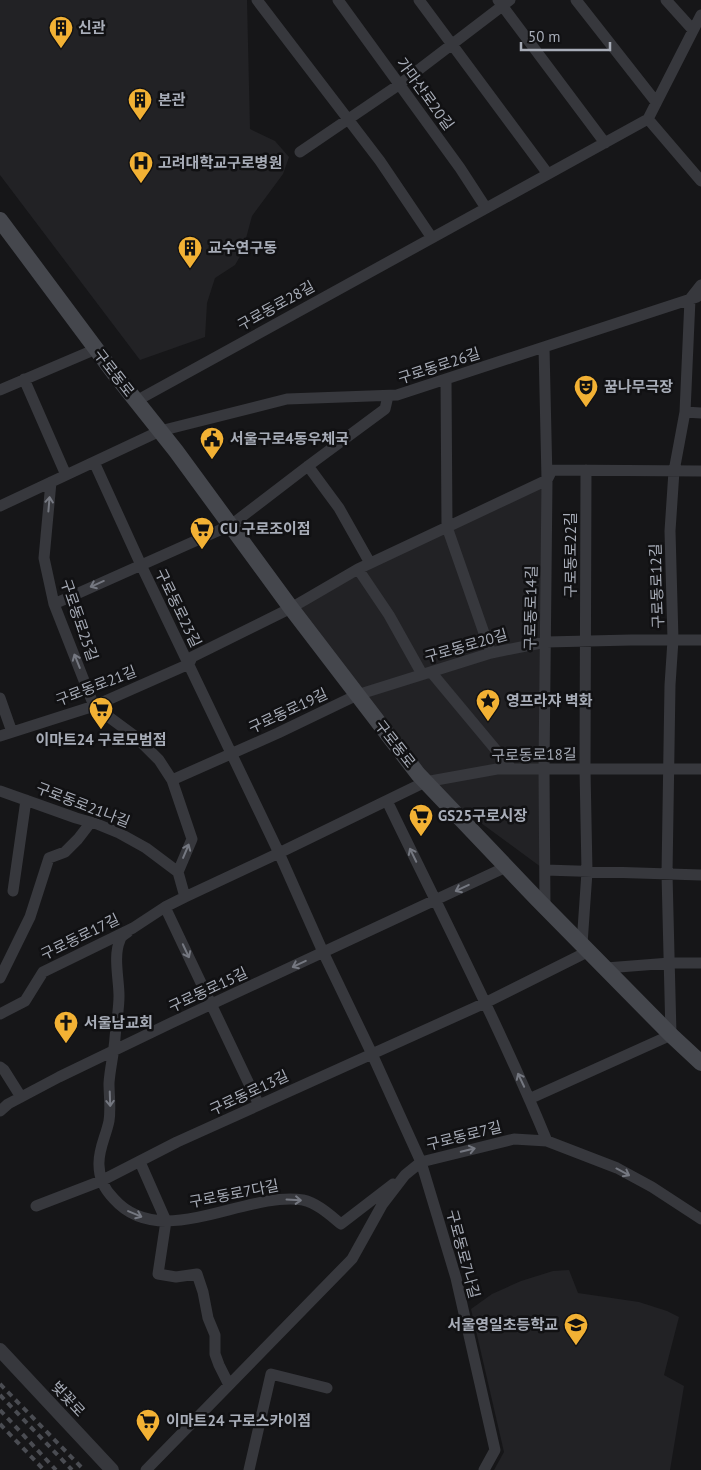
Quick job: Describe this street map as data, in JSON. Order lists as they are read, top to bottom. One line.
{"streets":{"main road":["구로동로"],"street":["가마산로20길","구로동로28길","구로동로26길","구로동로22길","구로동로12길","구로동로23길","구로동로14길","구로동로25길","구로동로20길","구로동로21길","구로동로19길","구로동로18길","구로동로21나길","구로동로17길","구로동로15길","구로동로13길","구로동로7길","구로동로7다길","구로동로7나길","벚꽃로"]},"crossings":[["가마산로20길","구로동로28길"],["구로동로28길","구로동로"],["구로동로26길","구로동로"],["구로동로26길","구로동로12길"],["구로동로26길","구로동로14길"],["구로동로","구로동로12길"],["구로동로","구로동로23길"],["구로동로","구로동로14길"],["구로동로","구로동로20길"],["구로동로","구로동로21길"],["구로동로","구로동로19길"],["구로동로","구로동로18길"],["구로동로","구로동로17길"],["구로동로","구로동로15길"],["구로동로","구로동로13길"],["구로동로22길","구로동로20길"],["구로동로12길","구로동로20길"],["구로동로12길","구로동로18길"],["구로동로23길","구로동로25길"],["구로동로23길","구로동로21길"],["구로동로14길","구로동로20길"],["구로동로14길","구로동로18길"],["구로동로25길","구로동로21길"],["구로동로20길","구로동로19길"],["구로동로18길","구로동로17길"],["구로동로21나길","구로동로17길"],["구로동로17길","구로동로15길"],["구로동로17길","구로동로13길"],["구로동로17길","구로동로7다길"],["구로동로13길","구로동로7다길"],["구로동로7길","구로동로7다길"],["구로동로7길","구로동로7나길"]],"one_way":["구로동로15길","구로동로7길","구로동로7다길"],"places":{"building":["신관","본관","교수연구동"],"hospital":["고려대학교구로병원"],"theatre":["꿈나무극장"],"public building":["서울구로4동우체국"],"supermarket":["CU 구로조이점","이마트24 구로모범점","GS25구로시장","이마트24 구로스카이점"],"place":["영프라쟈 벽화"],"church":["서울남교회"],"school or university":["서울영일초등학교"]},"scale_bar":"50 m"}
